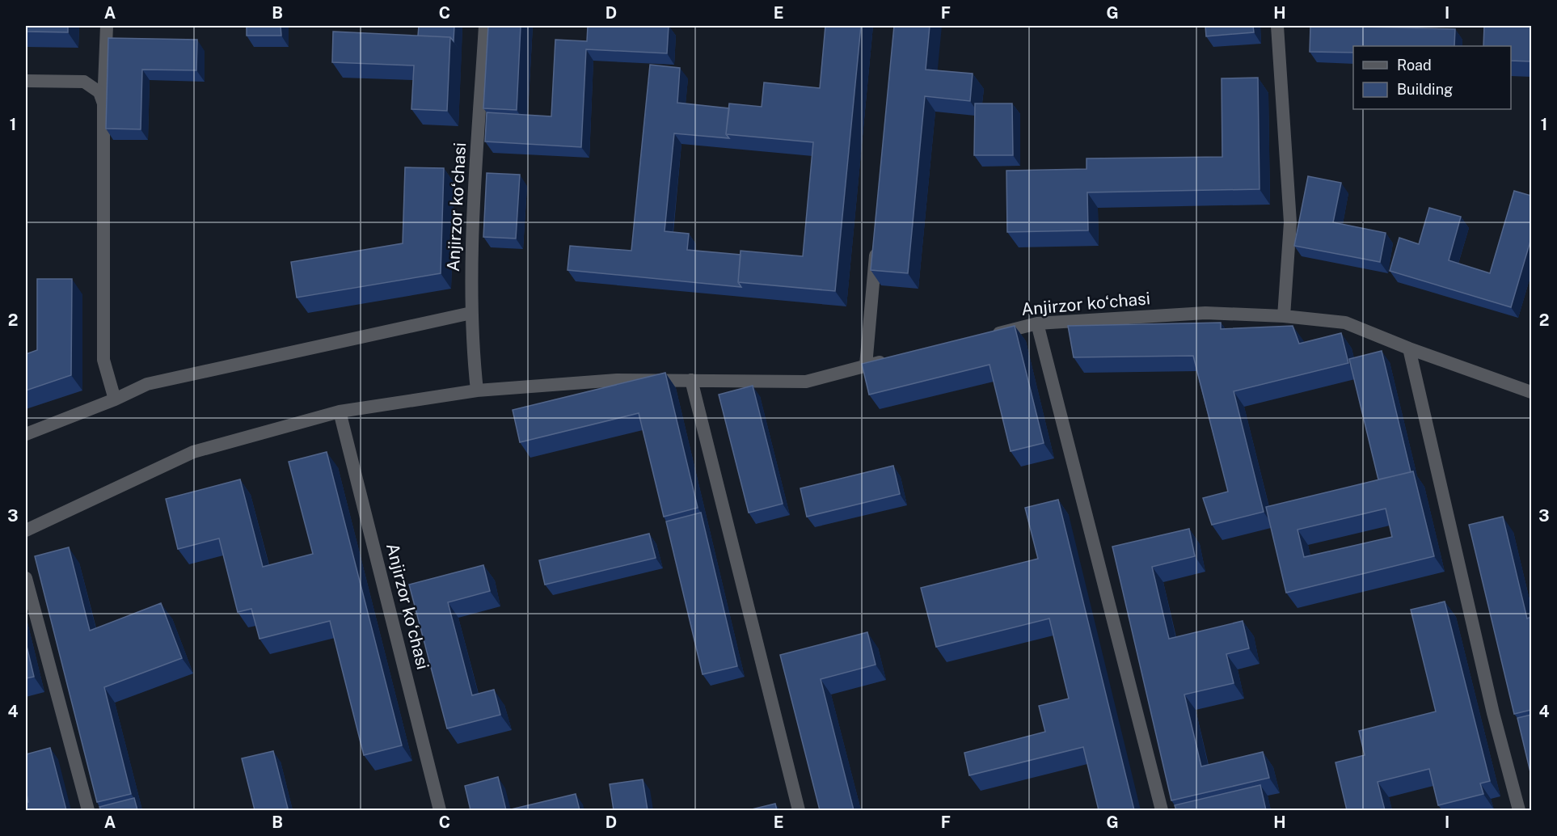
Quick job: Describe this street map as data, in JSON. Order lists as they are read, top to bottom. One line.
{"streets":{"street":["Anjirzor koʻchasi"]},"legend":["Road","Building"],"grid":{"columns":["A","B","C","D","E","F","G","H","I"],"rows":["1","2","3","4"]}}
